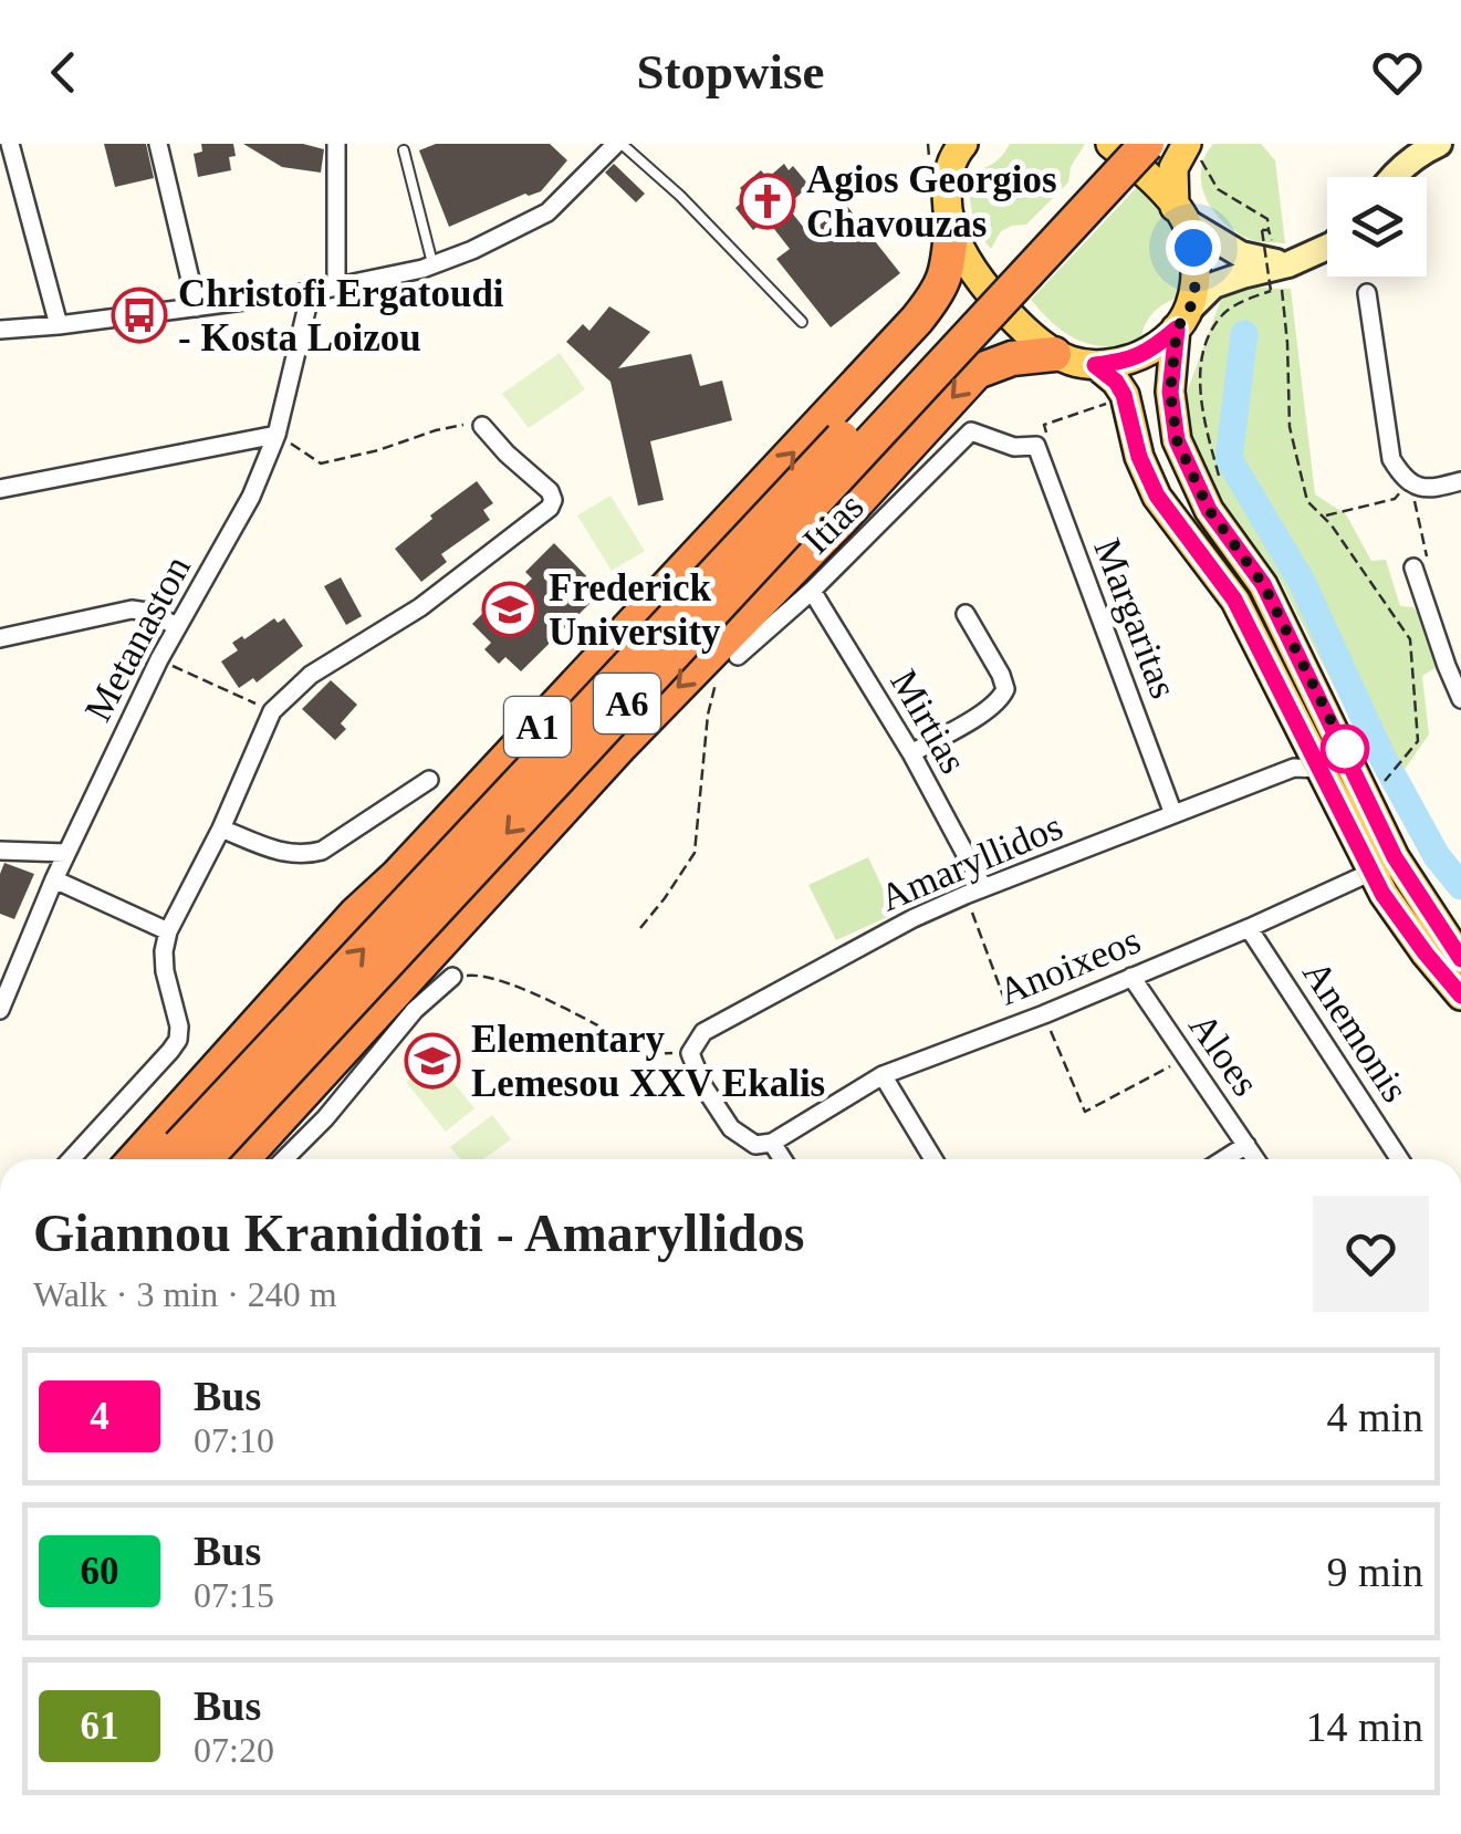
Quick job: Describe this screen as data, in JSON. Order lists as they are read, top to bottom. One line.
{"streets":{"highway":["A6","A1"],"street":["Itias","Margaritas","Metanaston","Mirtias","Amaryllidos","Anoixeos","Anemonis","Aloes"]},"crossings":[["Itias","Margaritas"],["Itias","Mirtias"],["Margaritas","Amaryllidos"],["Mirtias","Amaryllidos"],["Anoixeos","Anemonis"],["Anoixeos","Aloes"]],"places":{"church":["Agios Georgios Chavouzas"],"bus stop":["Christofi Ergatoudi - Kosta Loizou"],"school or university":["Frederick University","Elementary Lemesou XXV Ekalis"]},"lines":["bus line 4"],"page":{"header":"Stopwise","heading":["Giannou Kranidioti - Amaryllidos","Walk · 3 min · 240 m"],"list":[{"mark":"4","name":"Bus","note":"07:10","value":"4 min"},{"mark":"60","name":"Bus","note":"07:15","value":"9 min"},{"mark":"61","name":"Bus","note":"07:20","value":"14 min"}]}}
